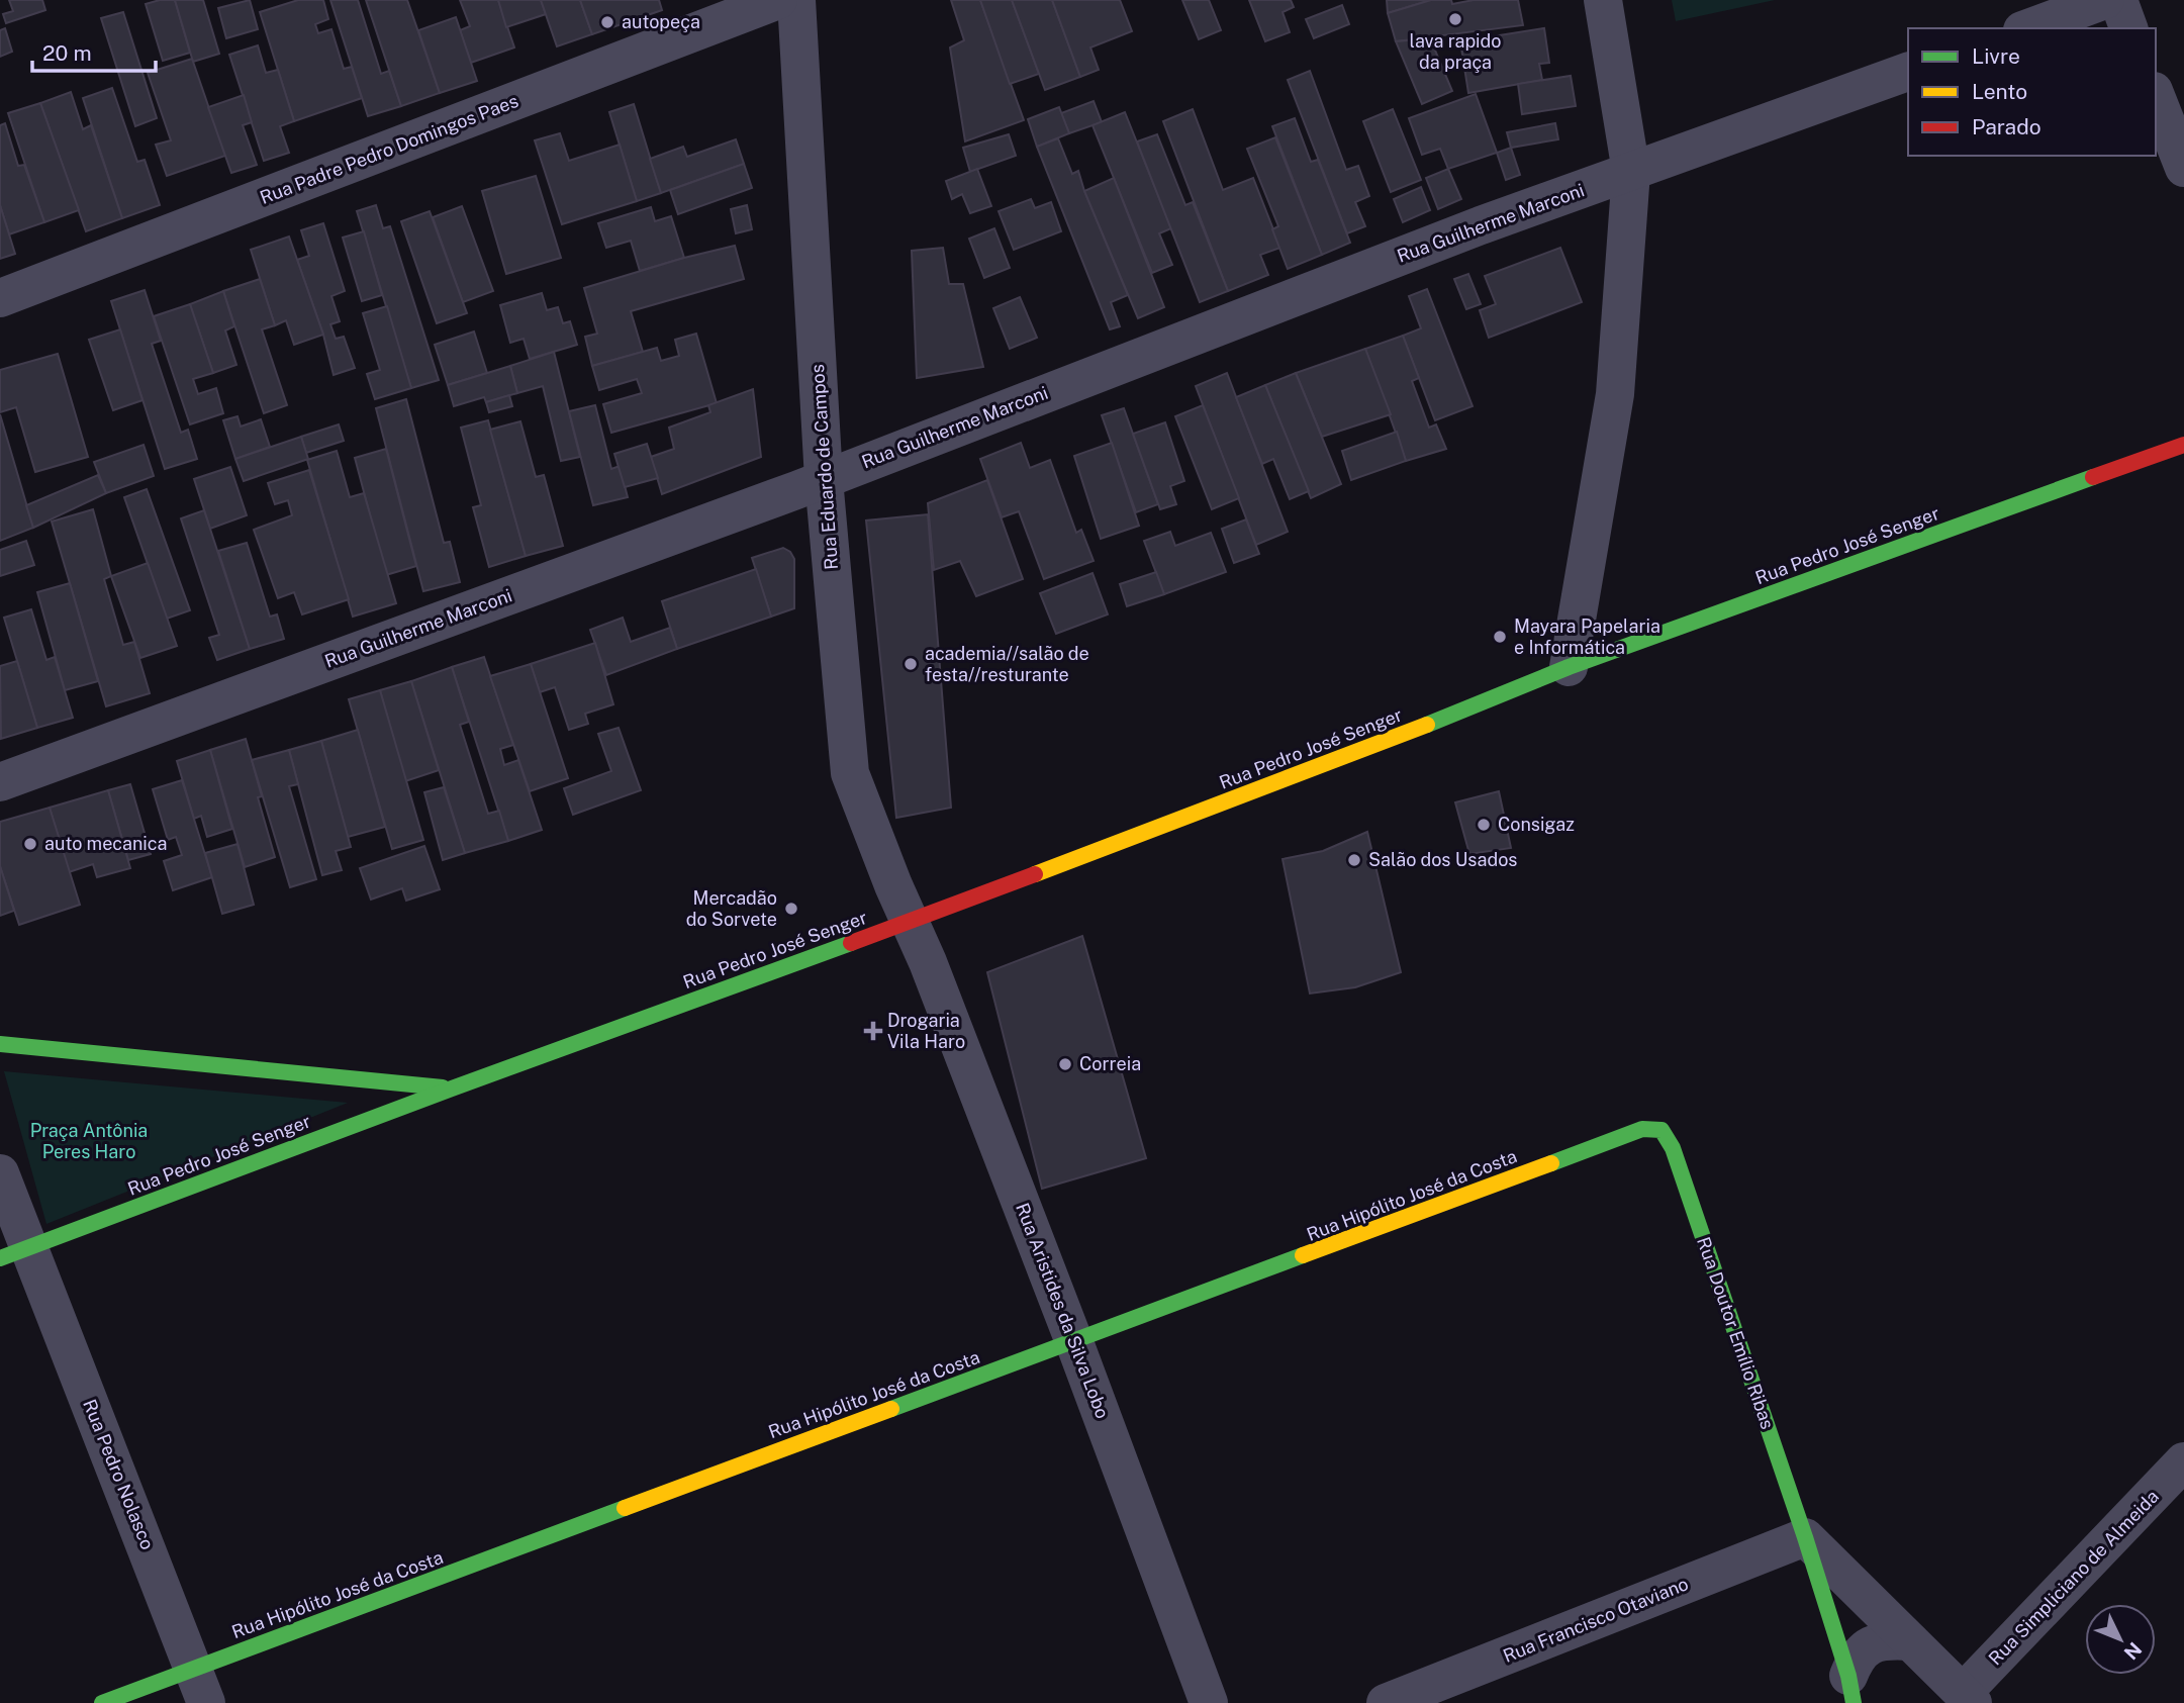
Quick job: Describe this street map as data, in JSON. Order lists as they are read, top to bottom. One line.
{"streets":{"main road":["Rua Pedro José Senger","Rua Hipólito José da Costa","Rua Doutor Emílio Ribas"],"street":["Rua Padre Pedro Domingos Paes","Rua Guilherme Marconi","Rua Eduardo de Campos","Rua Aristides da Silva Lobo","Rua Pedro Nolasco","Rua Simpliciano de Almeida","Rua Francisco Otaviano"]},"crossings":[["Rua Guilherme Marconi","Rua Eduardo de Campos"],["Rua Eduardo de Campos","Rua Pedro José Senger"],["Rua Eduardo de Campos","Rua Aristides da Silva Lobo"],["Rua Pedro José Senger","Rua Aristides da Silva Lobo"],["Rua Pedro José Senger","Rua Pedro Nolasco"],["Rua Hipólito José da Costa","Rua Aristides da Silva Lobo"],["Rua Hipólito José da Costa","Rua Doutor Emílio Ribas"],["Rua Hipólito José da Costa","Rua Pedro Nolasco"],["Rua Doutor Emílio Ribas","Rua Simpliciano de Almeida"],["Rua Doutor Emílio Ribas","Rua Francisco Otaviano"]],"parks":["Praça Antônia Peres Haro"],"places":{"other":["lava rapido da praça","autopeça","Mayara Papelaria e Informática","academia//salão de festa//resturante","Consigaz","auto mecanica","Salão dos Usados","Mercadão do Sorvete","Correia"],"health":["Drogaria Vila Haro"]},"legend":["Livre","Lento","Parado"],"scale_bar":"20 m","north":"bottom right"}
